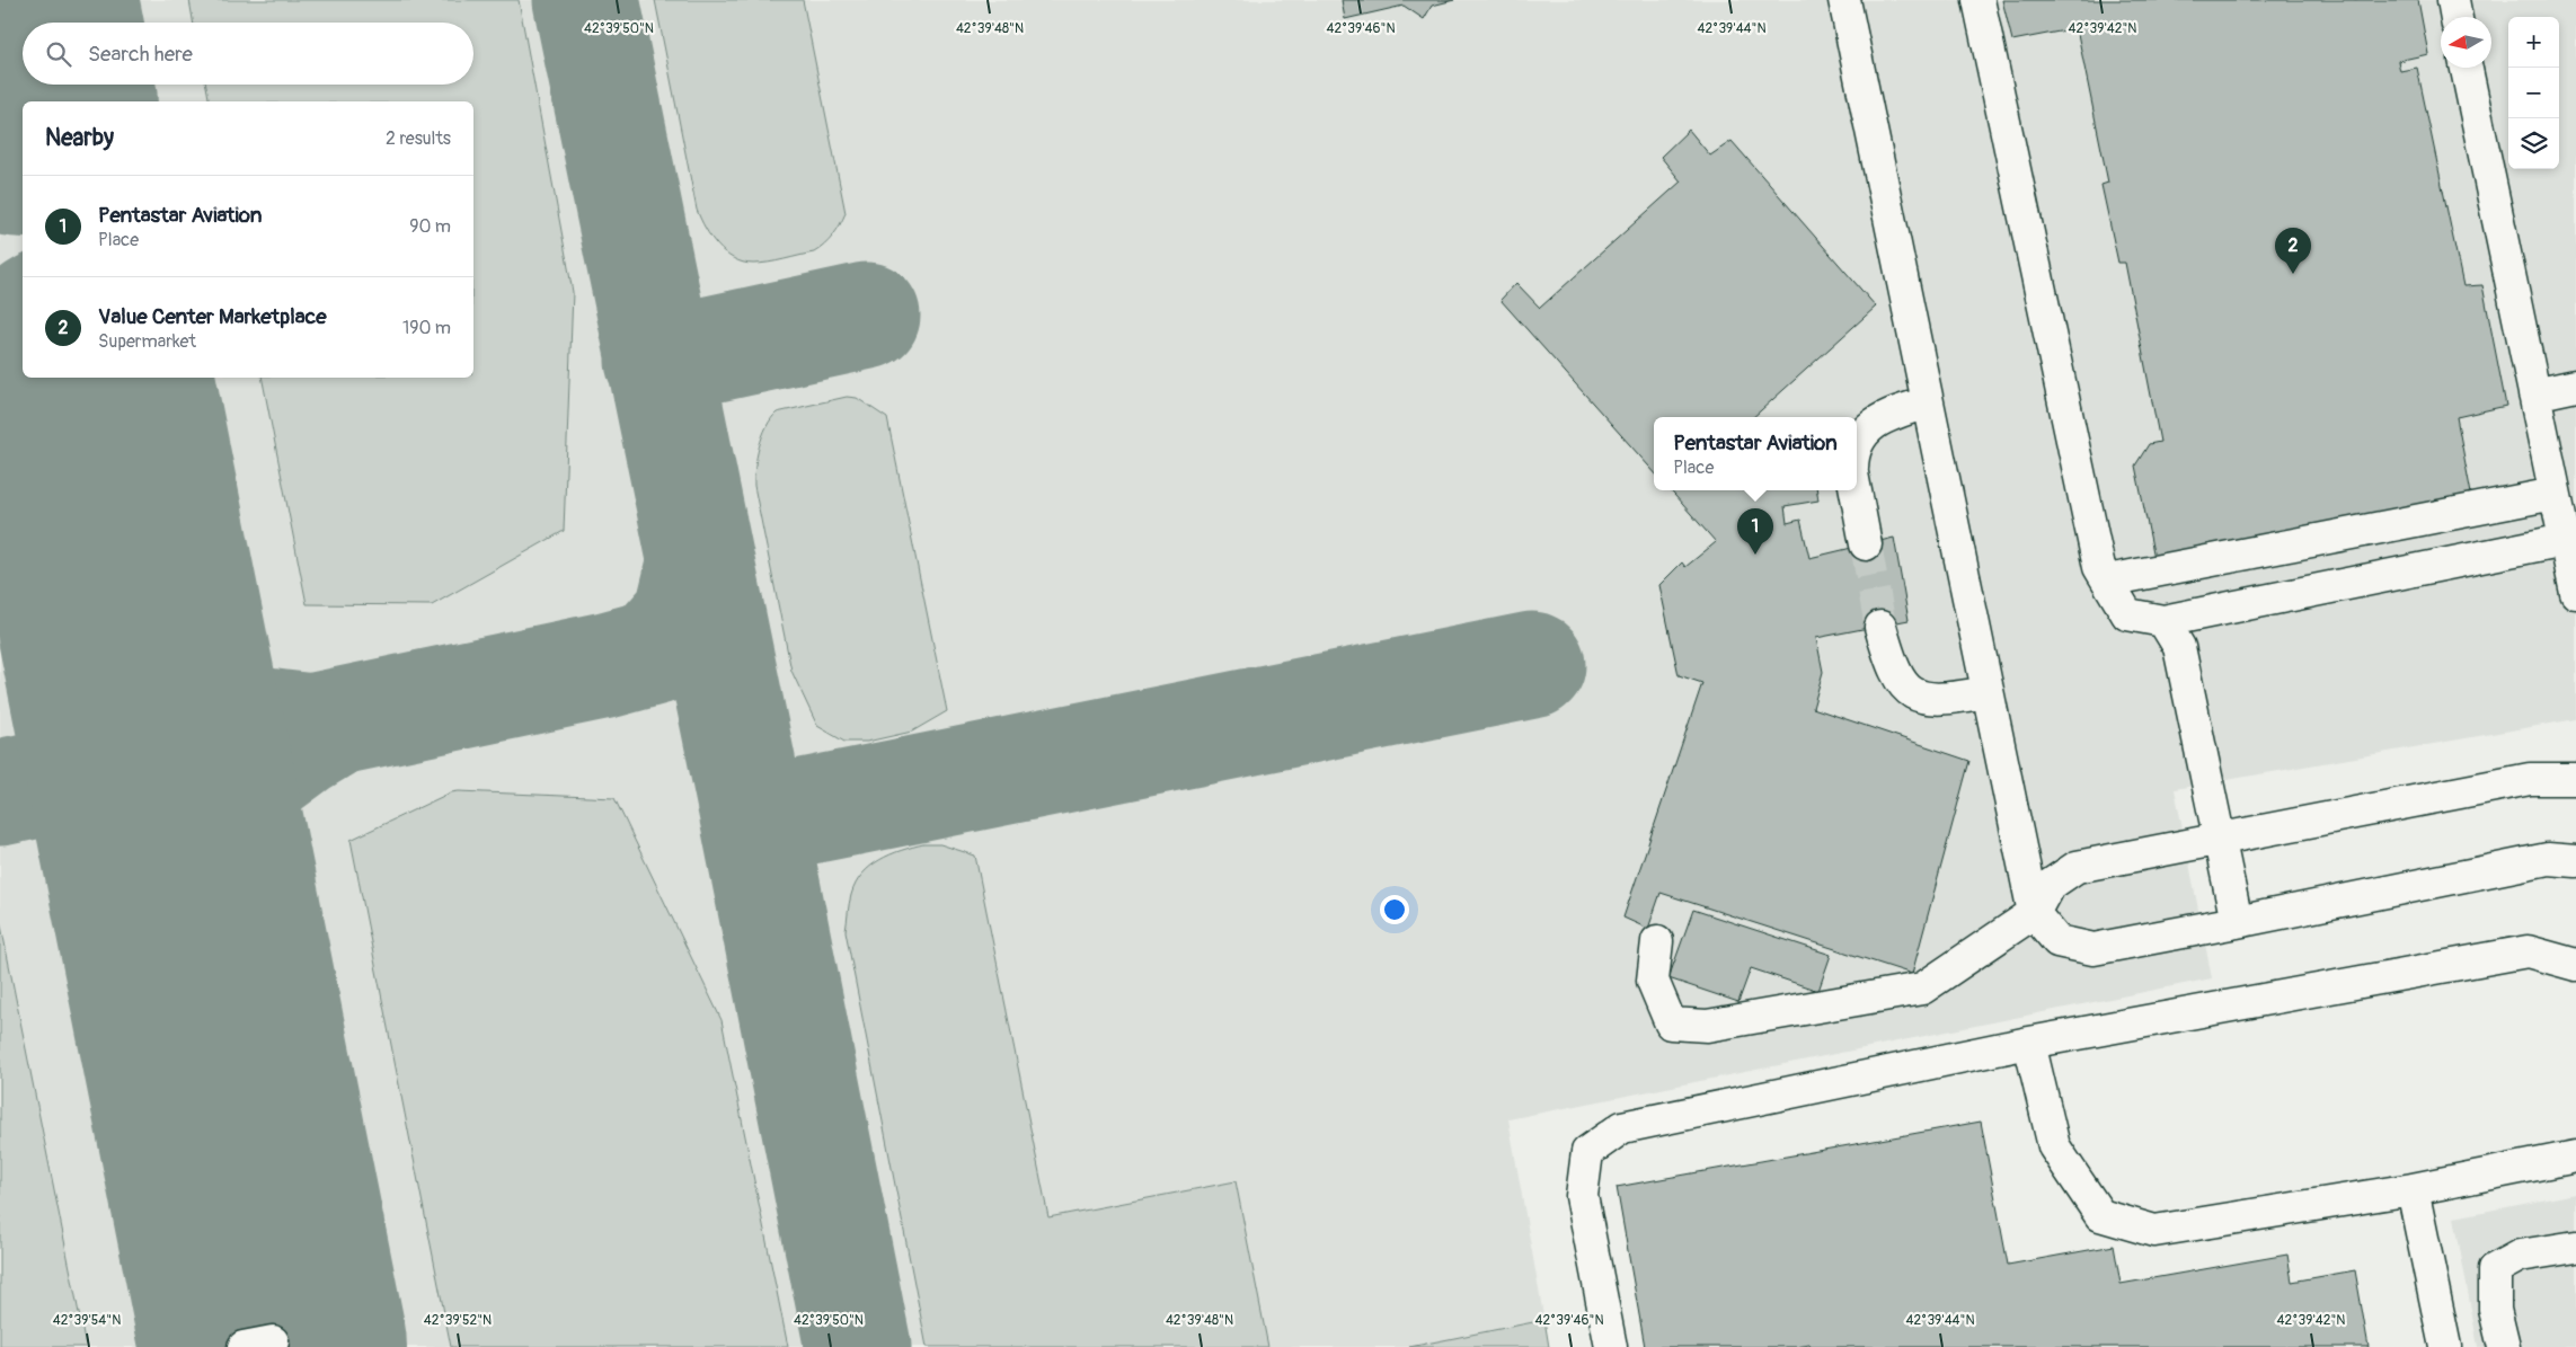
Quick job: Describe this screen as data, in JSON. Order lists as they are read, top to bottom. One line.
{"north":"left","page":{"map_buttons":["+","−"],"search":"Search here","heading":["Nearby","2 results"],"list":[{"mark":"1","name":"Pentastar Aviation","note":"Place","value":"90 m"},{"mark":"2","name":"Value Center Marketplace","note":"Supermarket","value":"190 m"}],"pins":["2","1"],"popup":["Pentastar Aviation","Place"]},"coordinates":["42°39'50\"N","42°39'48\"N","42°39'46\"N","42°39'44\"N","42°39'42\"N","42°39'54\"N","42°39'52\"N"]}
